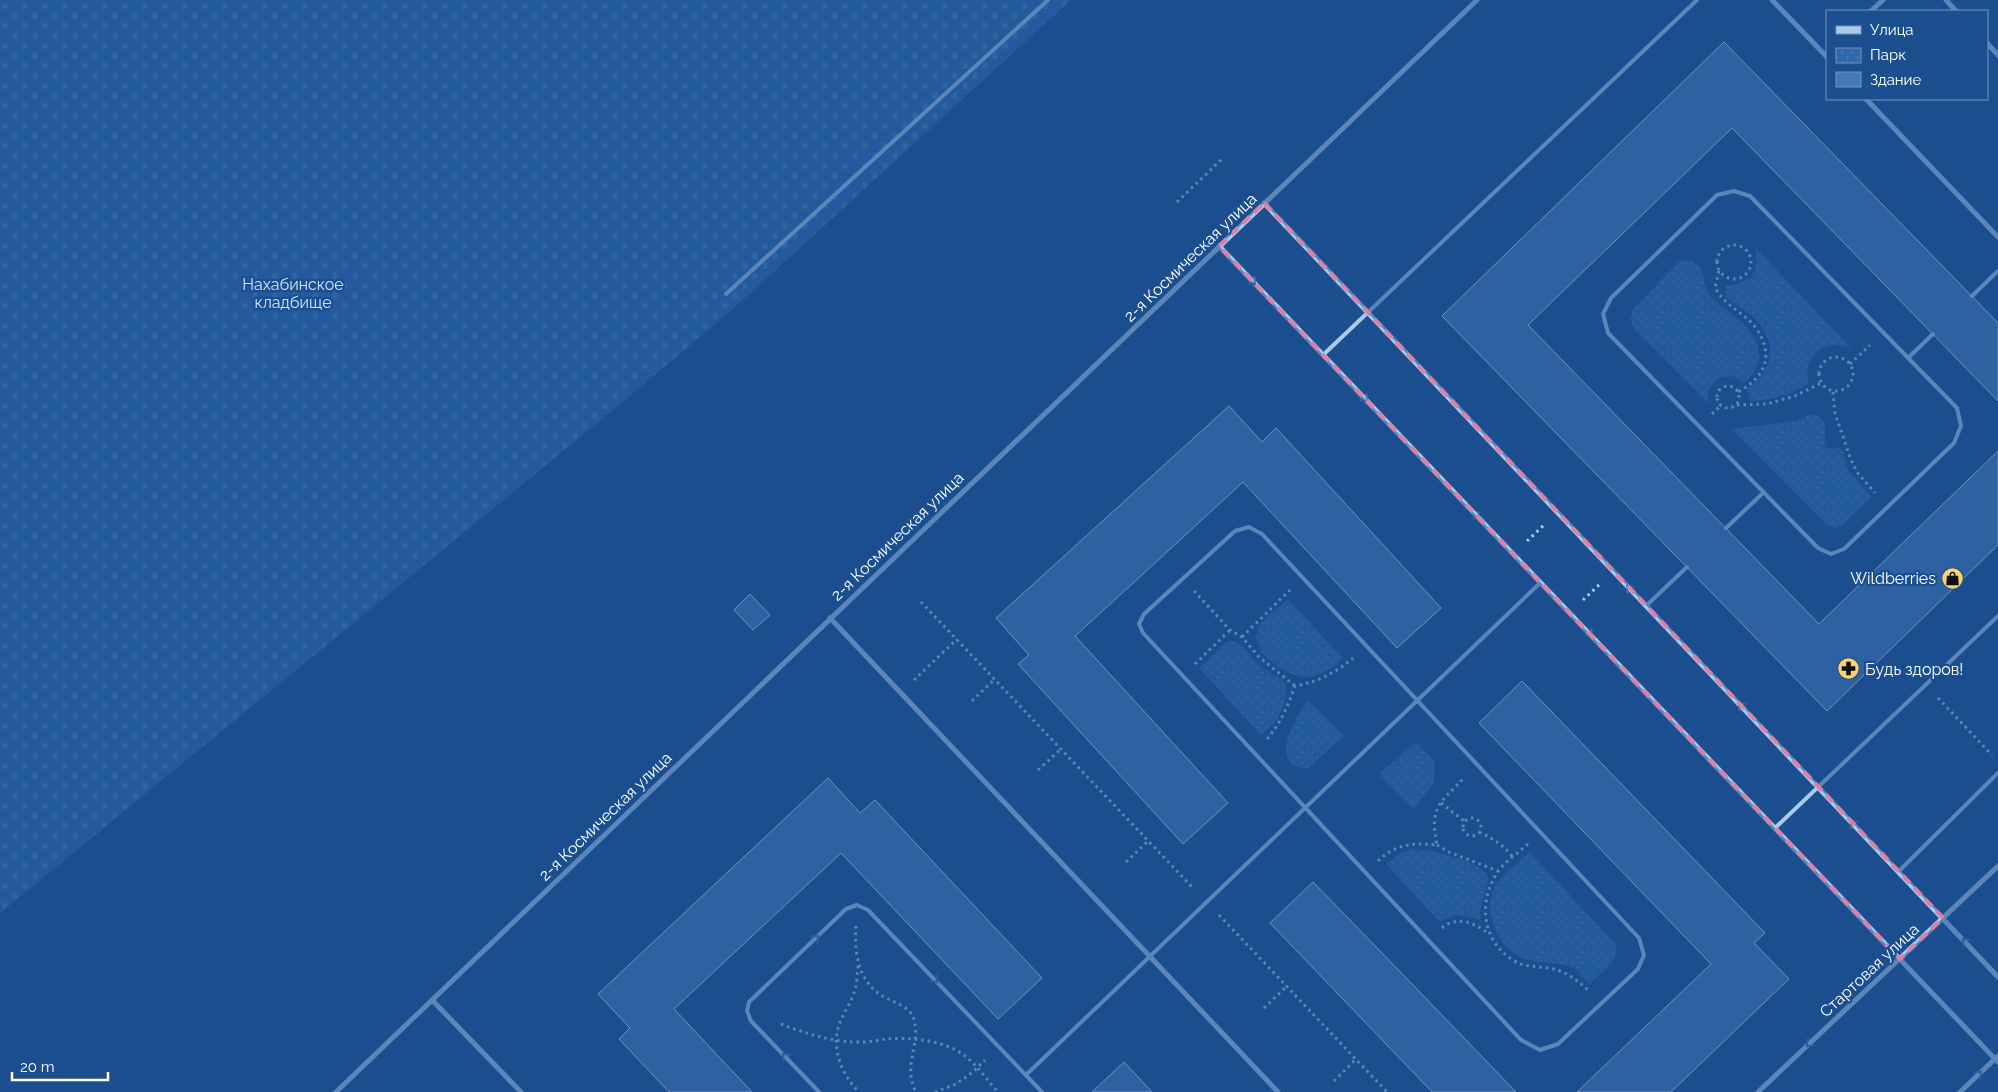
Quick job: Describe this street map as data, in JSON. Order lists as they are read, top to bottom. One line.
{"streets":{"street":["2-я Космическая улица","Стартовая улица"]},"one_way":["Стартовая улица"],"parks":["Нахабинское кладбище"],"places":{"shop":["Wildberries"],"pharmacy":["Будь здоров!"]},"legend":["Улица","Парк","Здание"],"scale_bar":"20 m"}
